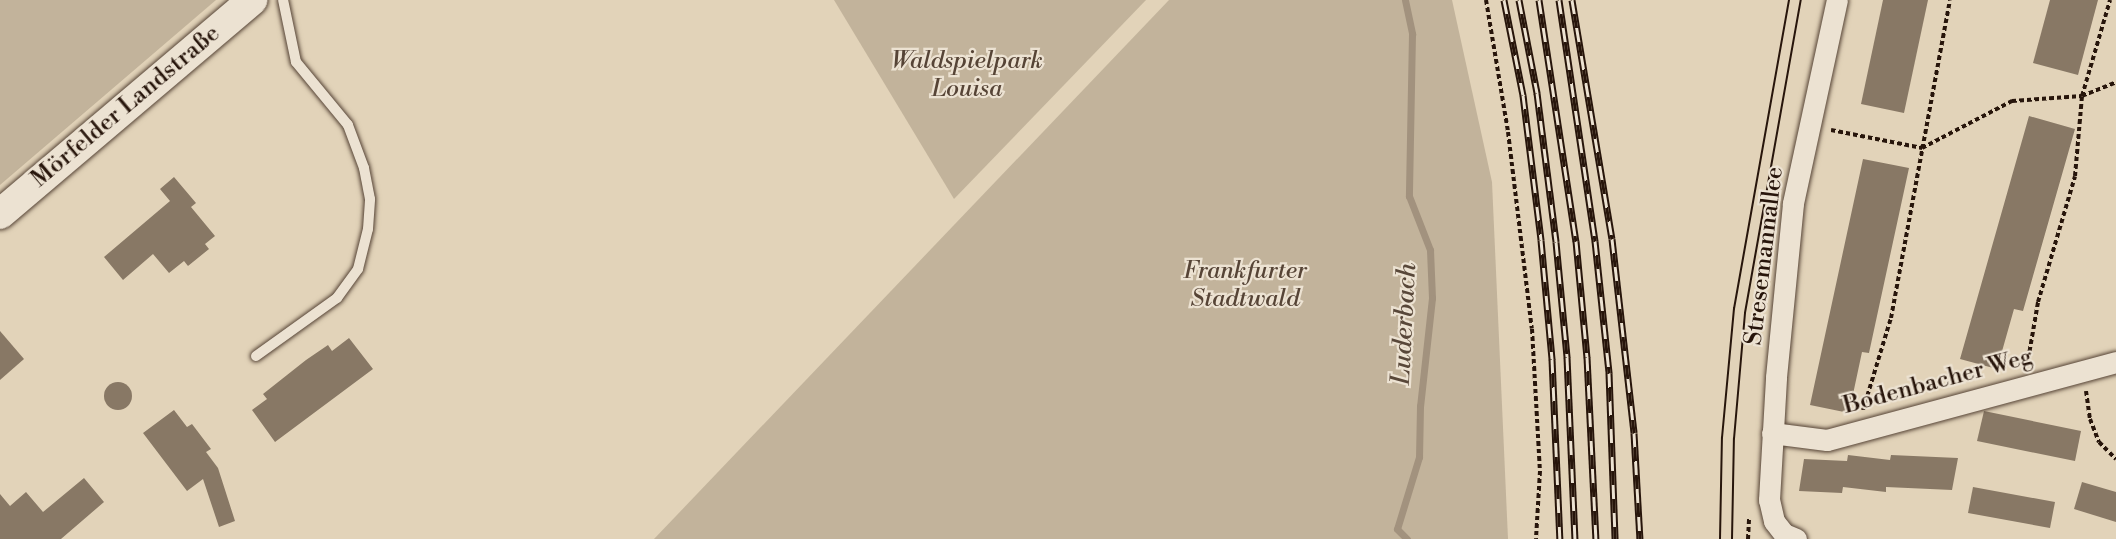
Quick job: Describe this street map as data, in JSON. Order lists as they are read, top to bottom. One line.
{"streets":{"main road":["Mörfelder Landstraße"],"street":["Stresemannallee","Bodenbacher Weg"]},"crossings":[["Stresemannallee","Bodenbacher Weg"]],"water":["Luderbach"],"parks":["Waldspielpark Louisa","Frankfurter Stadtwald"]}
